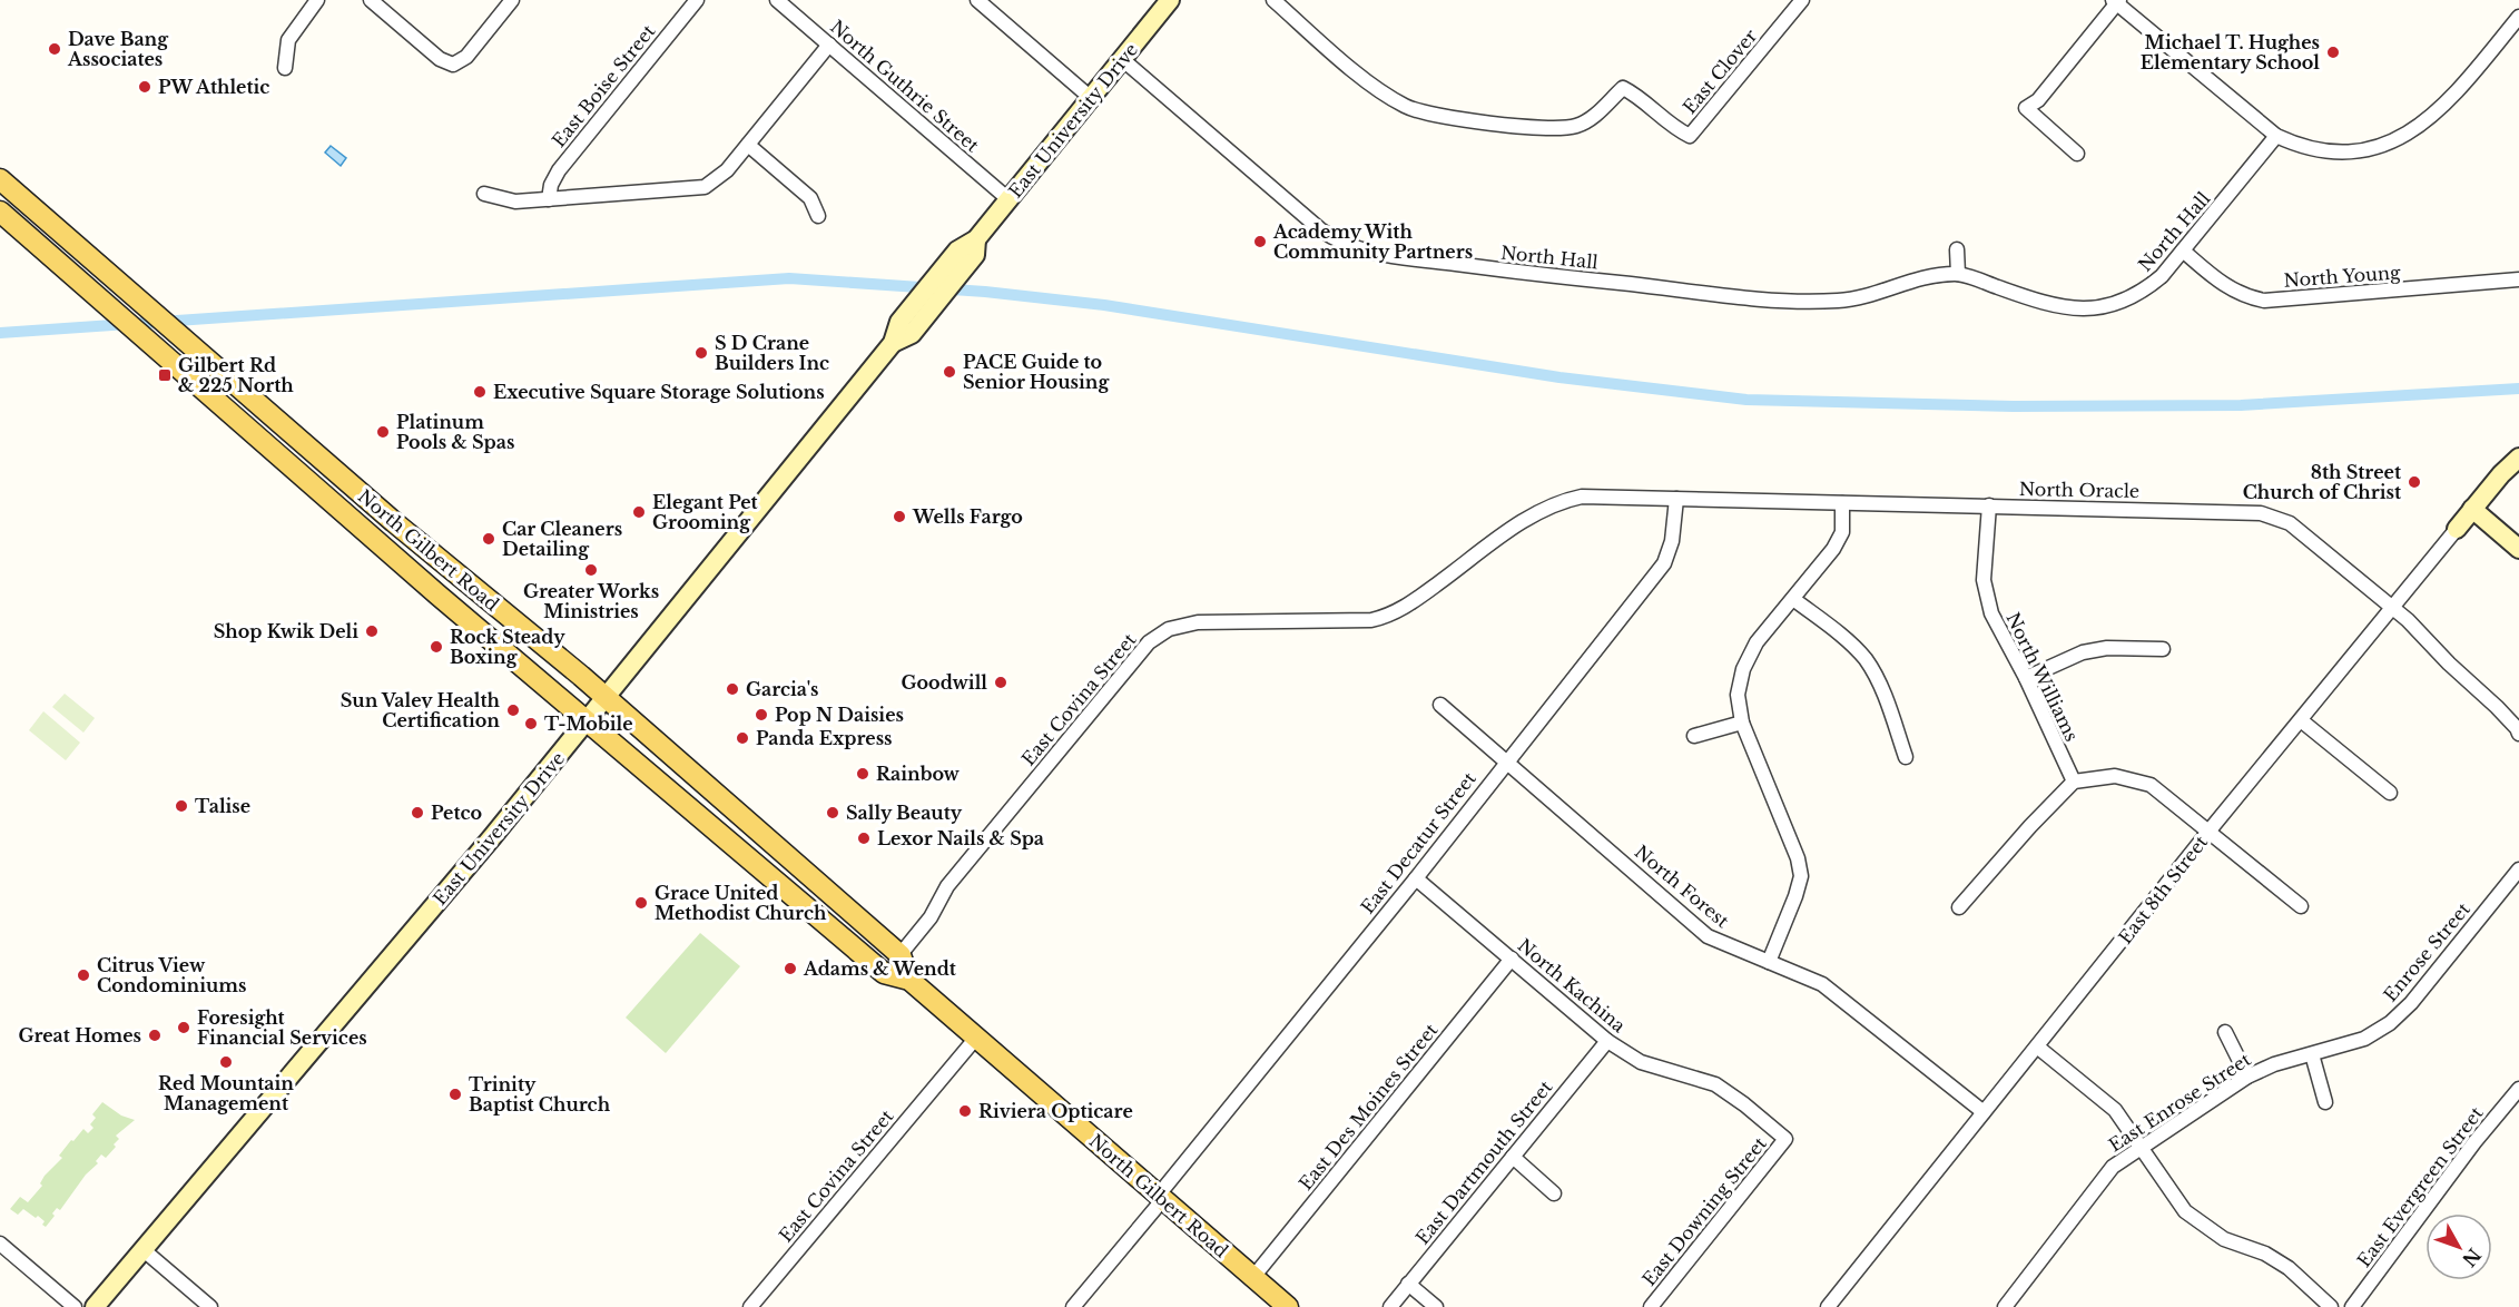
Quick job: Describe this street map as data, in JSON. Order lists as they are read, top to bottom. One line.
{"streets":{"main road":["East University Drive","North Gilbert Road","East 8th Street"],"street":["East Clover","East Boise Street","North Guthrie Street","North Hall","North Young","North Oracle","North Williams","East Covina Street","East Decatur Street","North Forest","Enrose Street","North Kachina","East Enrose Street","East Des Moines Street","East Dartmouth Street","East Evergreen Street","East Downing Street"]},"crossings":[["North Guthrie Street","East University Drive"],["East University Drive","North Hall"],["East University Drive","North Gilbert Road"],["North Hall","North Young"],["North Oracle","North Williams"],["North Oracle","East Covina Street"],["North Oracle","East Decatur Street"],["North Oracle","East 8th Street"],["North Gilbert Road","East Covina Street"],["North Gilbert Road","East Decatur Street"],["North Gilbert Road","East Des Moines Street"],["East Decatur Street","North Forest"],["East Decatur Street","North Kachina"],["North Forest","East 8th Street"],["Enrose Street","East Enrose Street"],["North Kachina","East Des Moines Street"],["North Kachina","East Dartmouth Street"],["North Kachina","East Downing Street"]],"places":{"other":["Dave Bang Associates","Michael T. Hughes Elementary School","PW Athletic","Academy With Community Partners","S D Crane Builders Inc","PACE Guide to Senior Housing","Executive Square Storage Solutions","Platinum Pools & Spas","8th Street Church of Christ","Elegant Pet Grooming","Wells Fargo","Car Cleaners Detailing","Greater Works Ministries","Shop Kwik Deli","Rock Steady Boxing","Goodwill","Garcia's","Sun Valey Health Certification","Pop N Daisies","T-Mobile","Panda Express","Rainbow","Talise","Petco","Sally Beauty","Lexor Nails & Spa","Grace United Methodist Church","Adams & Wendt","Citrus View Condominiums","Foresight Financial Services","Great Homes","Red Mountain Management","Trinity Baptist Church","Riviera Opticare"],"transit":["Gilbert Rd & 225 North"]},"north":"bottom right"}
